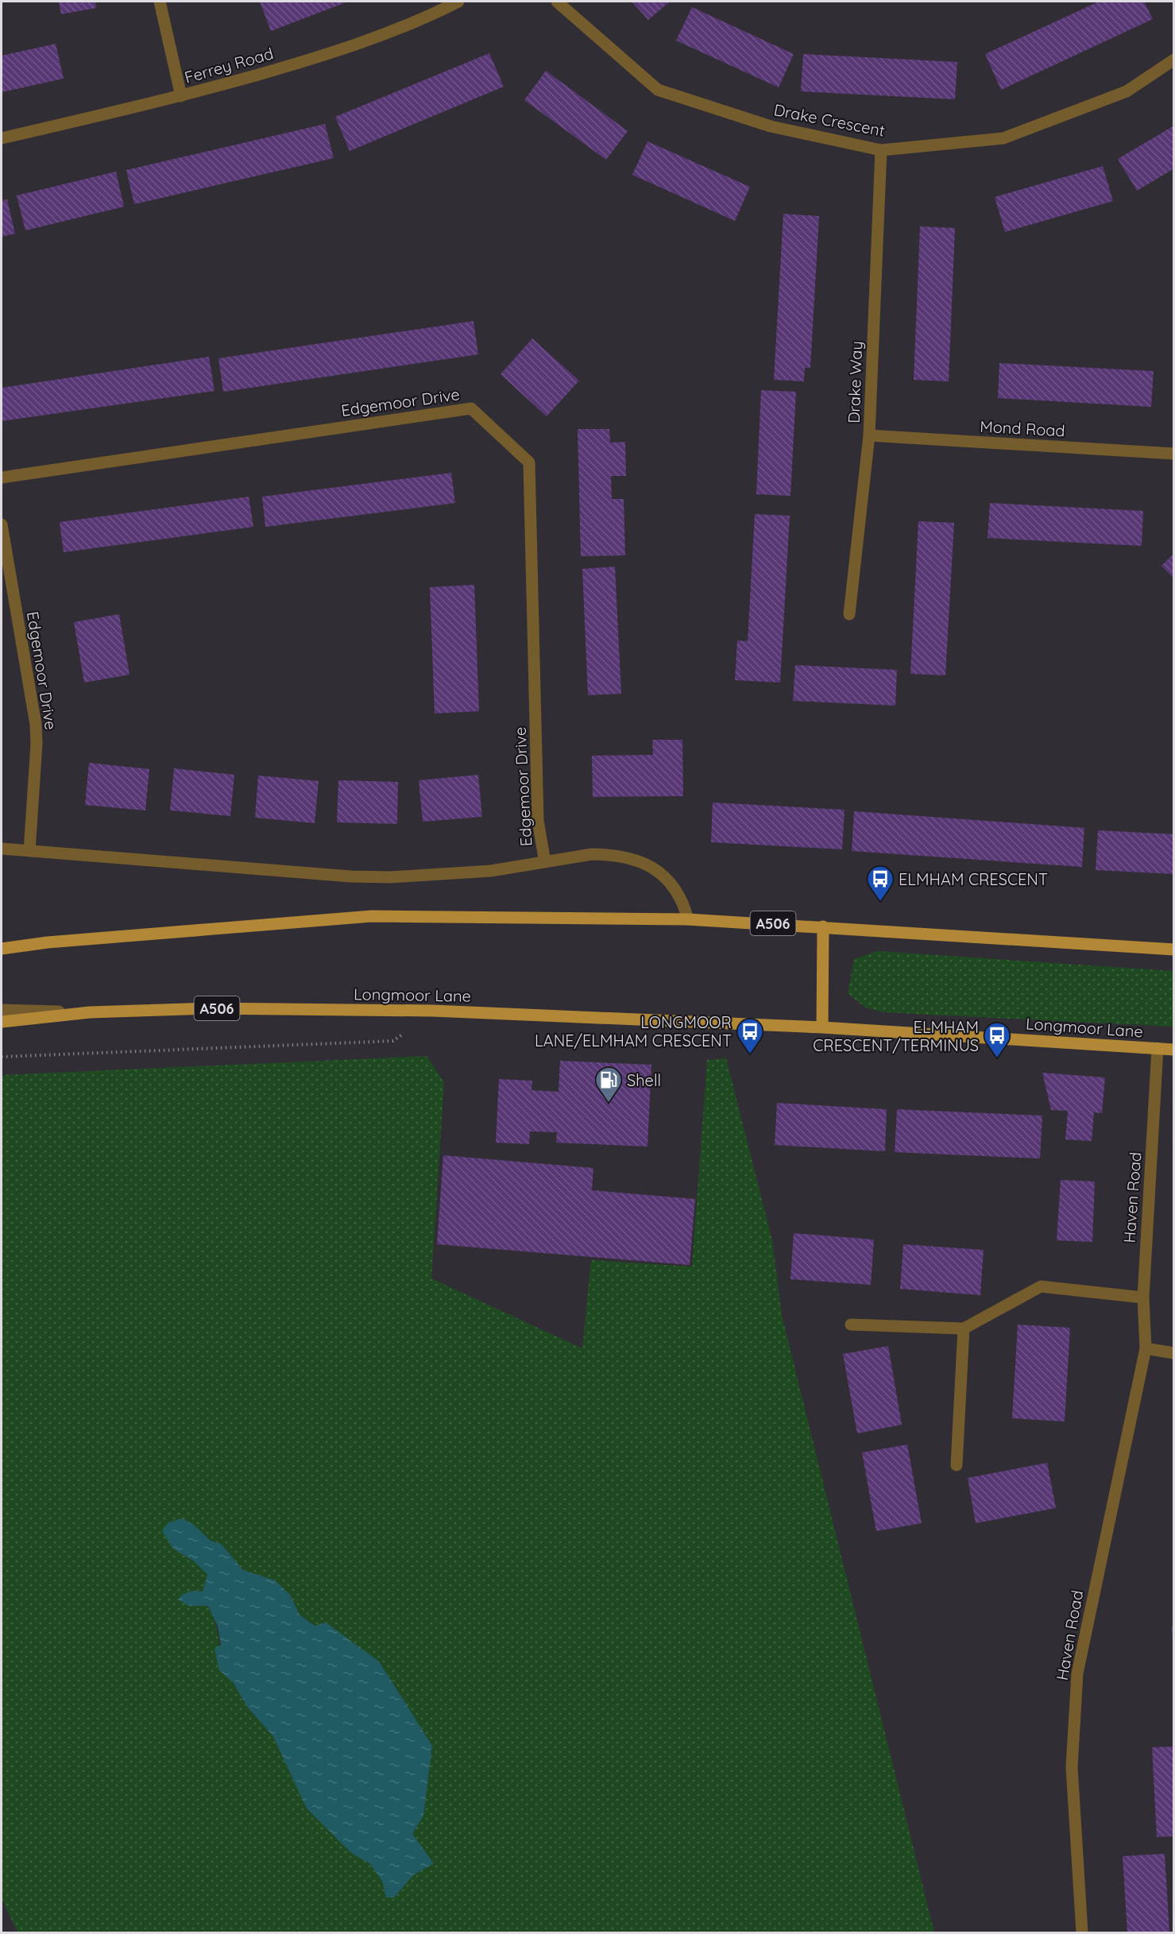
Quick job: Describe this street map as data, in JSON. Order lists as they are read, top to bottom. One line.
{"streets":{"main road":["A506","Longmoor Lane"],"street":["Ferrey Road","Drake Crescent","Drake Way","Edgemoor Drive","Mond Road","Haven Road"]},"crossings":[["Drake Crescent","Drake Way"],["Drake Way","Mond Road"],["Longmoor Lane","Haven Road"]],"places":{"bus stop":["ELMHAM CRESCENT","LONGMOOR LANE/ELMHAM CRESCENT","ELMHAM CRESCENT/TERMINUS"],"fuel station":["Shell"]}}
